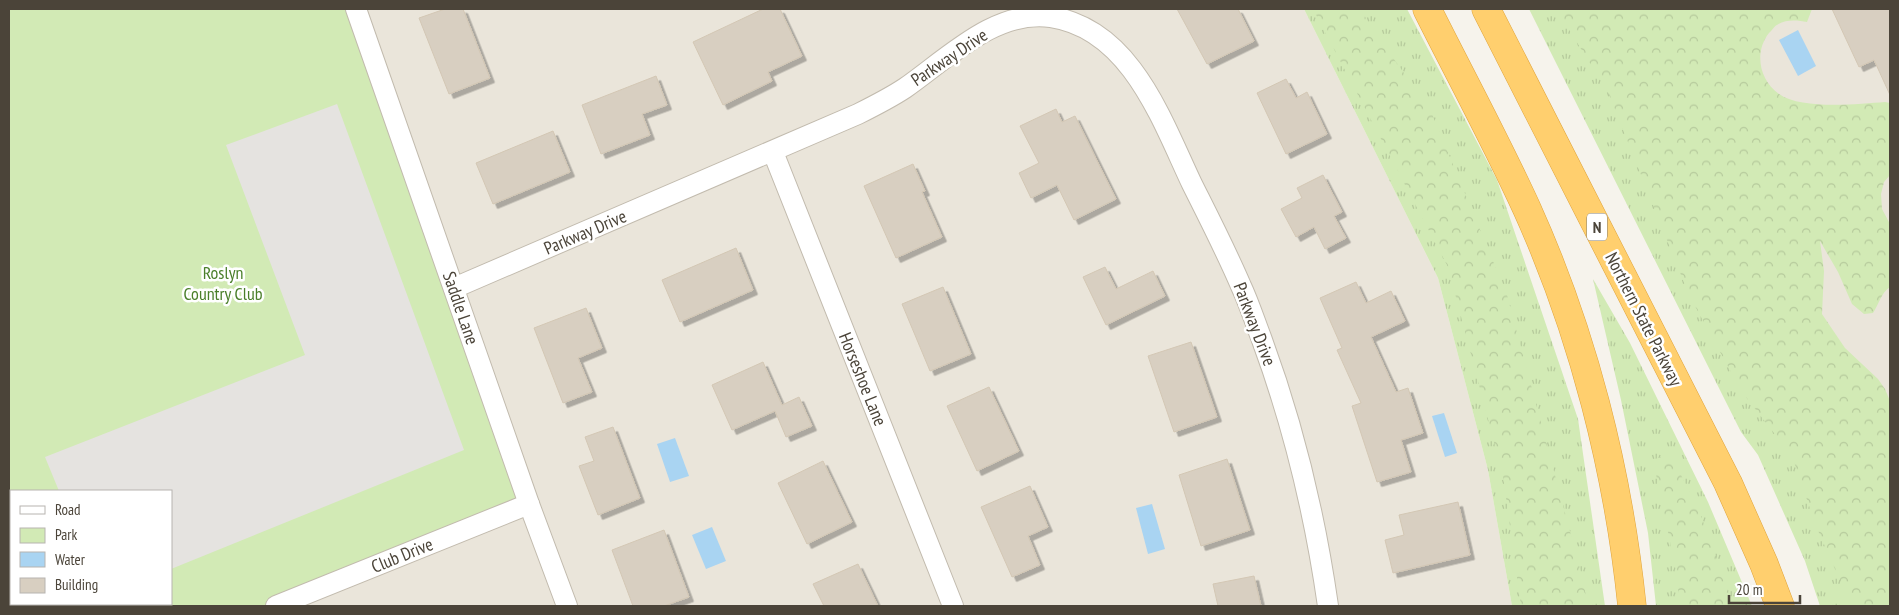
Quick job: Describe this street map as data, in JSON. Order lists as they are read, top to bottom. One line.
{"streets":{"highway":["N","Northern State Parkway"],"street":["Parkway Drive","Saddle Lane","Horseshoe Lane","Club Drive"]},"crossings":[["Parkway Drive","Saddle Lane"],["Parkway Drive","Horseshoe Lane"],["Saddle Lane","Club Drive"]],"parks":["Roslyn Country Club"],"legend":["Road","Park","Water","Building"],"scale_bar":"20 m"}
